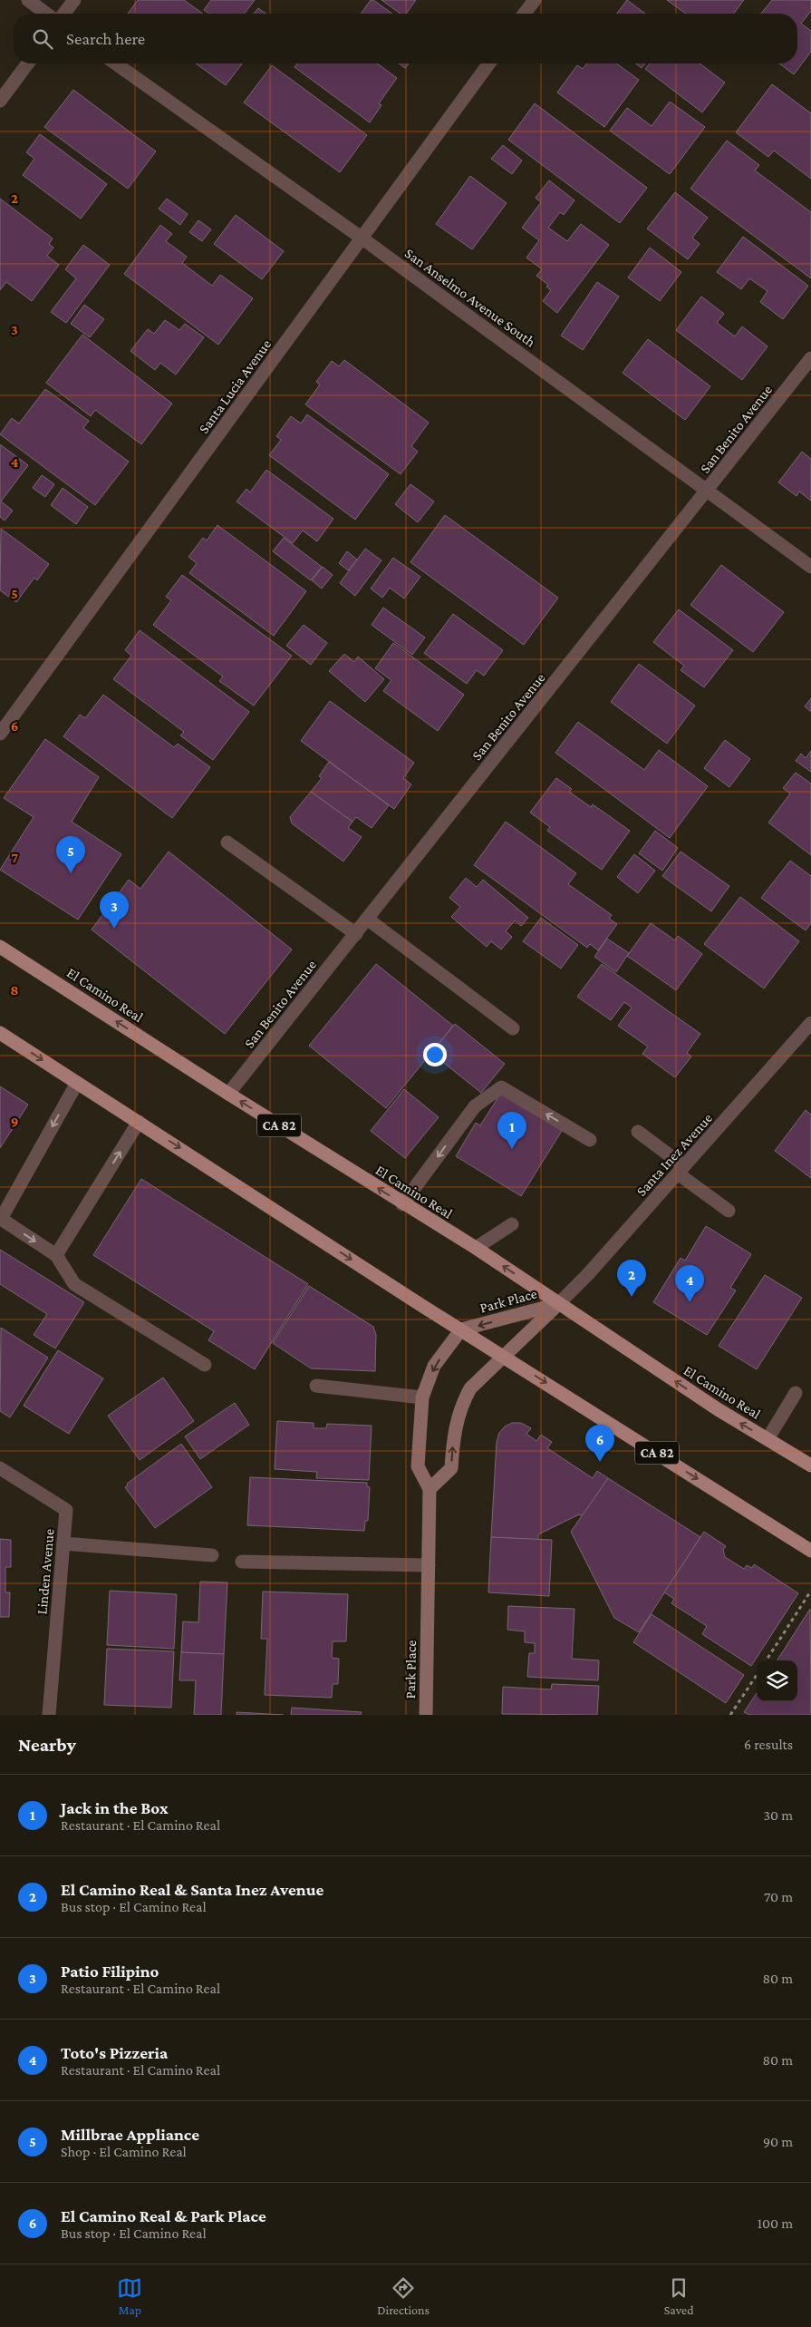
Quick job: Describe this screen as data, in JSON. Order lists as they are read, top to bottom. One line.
{"streets":{"main road":["El Camino Real","CA 82","Park Place"],"street":["San Anselmo Avenue South","Santa Lucia Avenue","San Benito Avenue","Santa Inez Avenue","Linden Avenue"]},"crossings":[["San Anselmo Avenue South","Santa Lucia Avenue"],["San Anselmo Avenue South","San Benito Avenue"],["San Benito Avenue","El Camino Real"],["El Camino Real","Santa Inez Avenue"],["El Camino Real","Park Place"],["CA 82","Park Place"],["Santa Inez Avenue","Park Place"]],"page":{"search":"Search here","pins":["5","3","1","2","4","6"],"heading":["Nearby","6 results"],"list":[{"mark":"1","name":"Jack in the Box","note":"Restaurant · El Camino Real","value":"30 m"},{"mark":"2","name":"El Camino Real & Santa Inez Avenue","note":"Bus stop · El Camino Real","value":"70 m"},{"mark":"3","name":"Patio Filipino","note":"Restaurant · El Camino Real","value":"80 m"},{"mark":"4","name":"Toto's Pizzeria","note":"Restaurant · El Camino Real","value":"80 m"},{"mark":"5","name":"Millbrae Appliance","note":"Shop · El Camino Real","value":"90 m"},{"mark":"6","name":"El Camino Real & Park Place","note":"Bus stop · El Camino Real","value":"100 m"}],"nav":["Map","Directions","Saved"]},"grid":{"rows":["2","3","4","5","6","7","8","9"]}}
